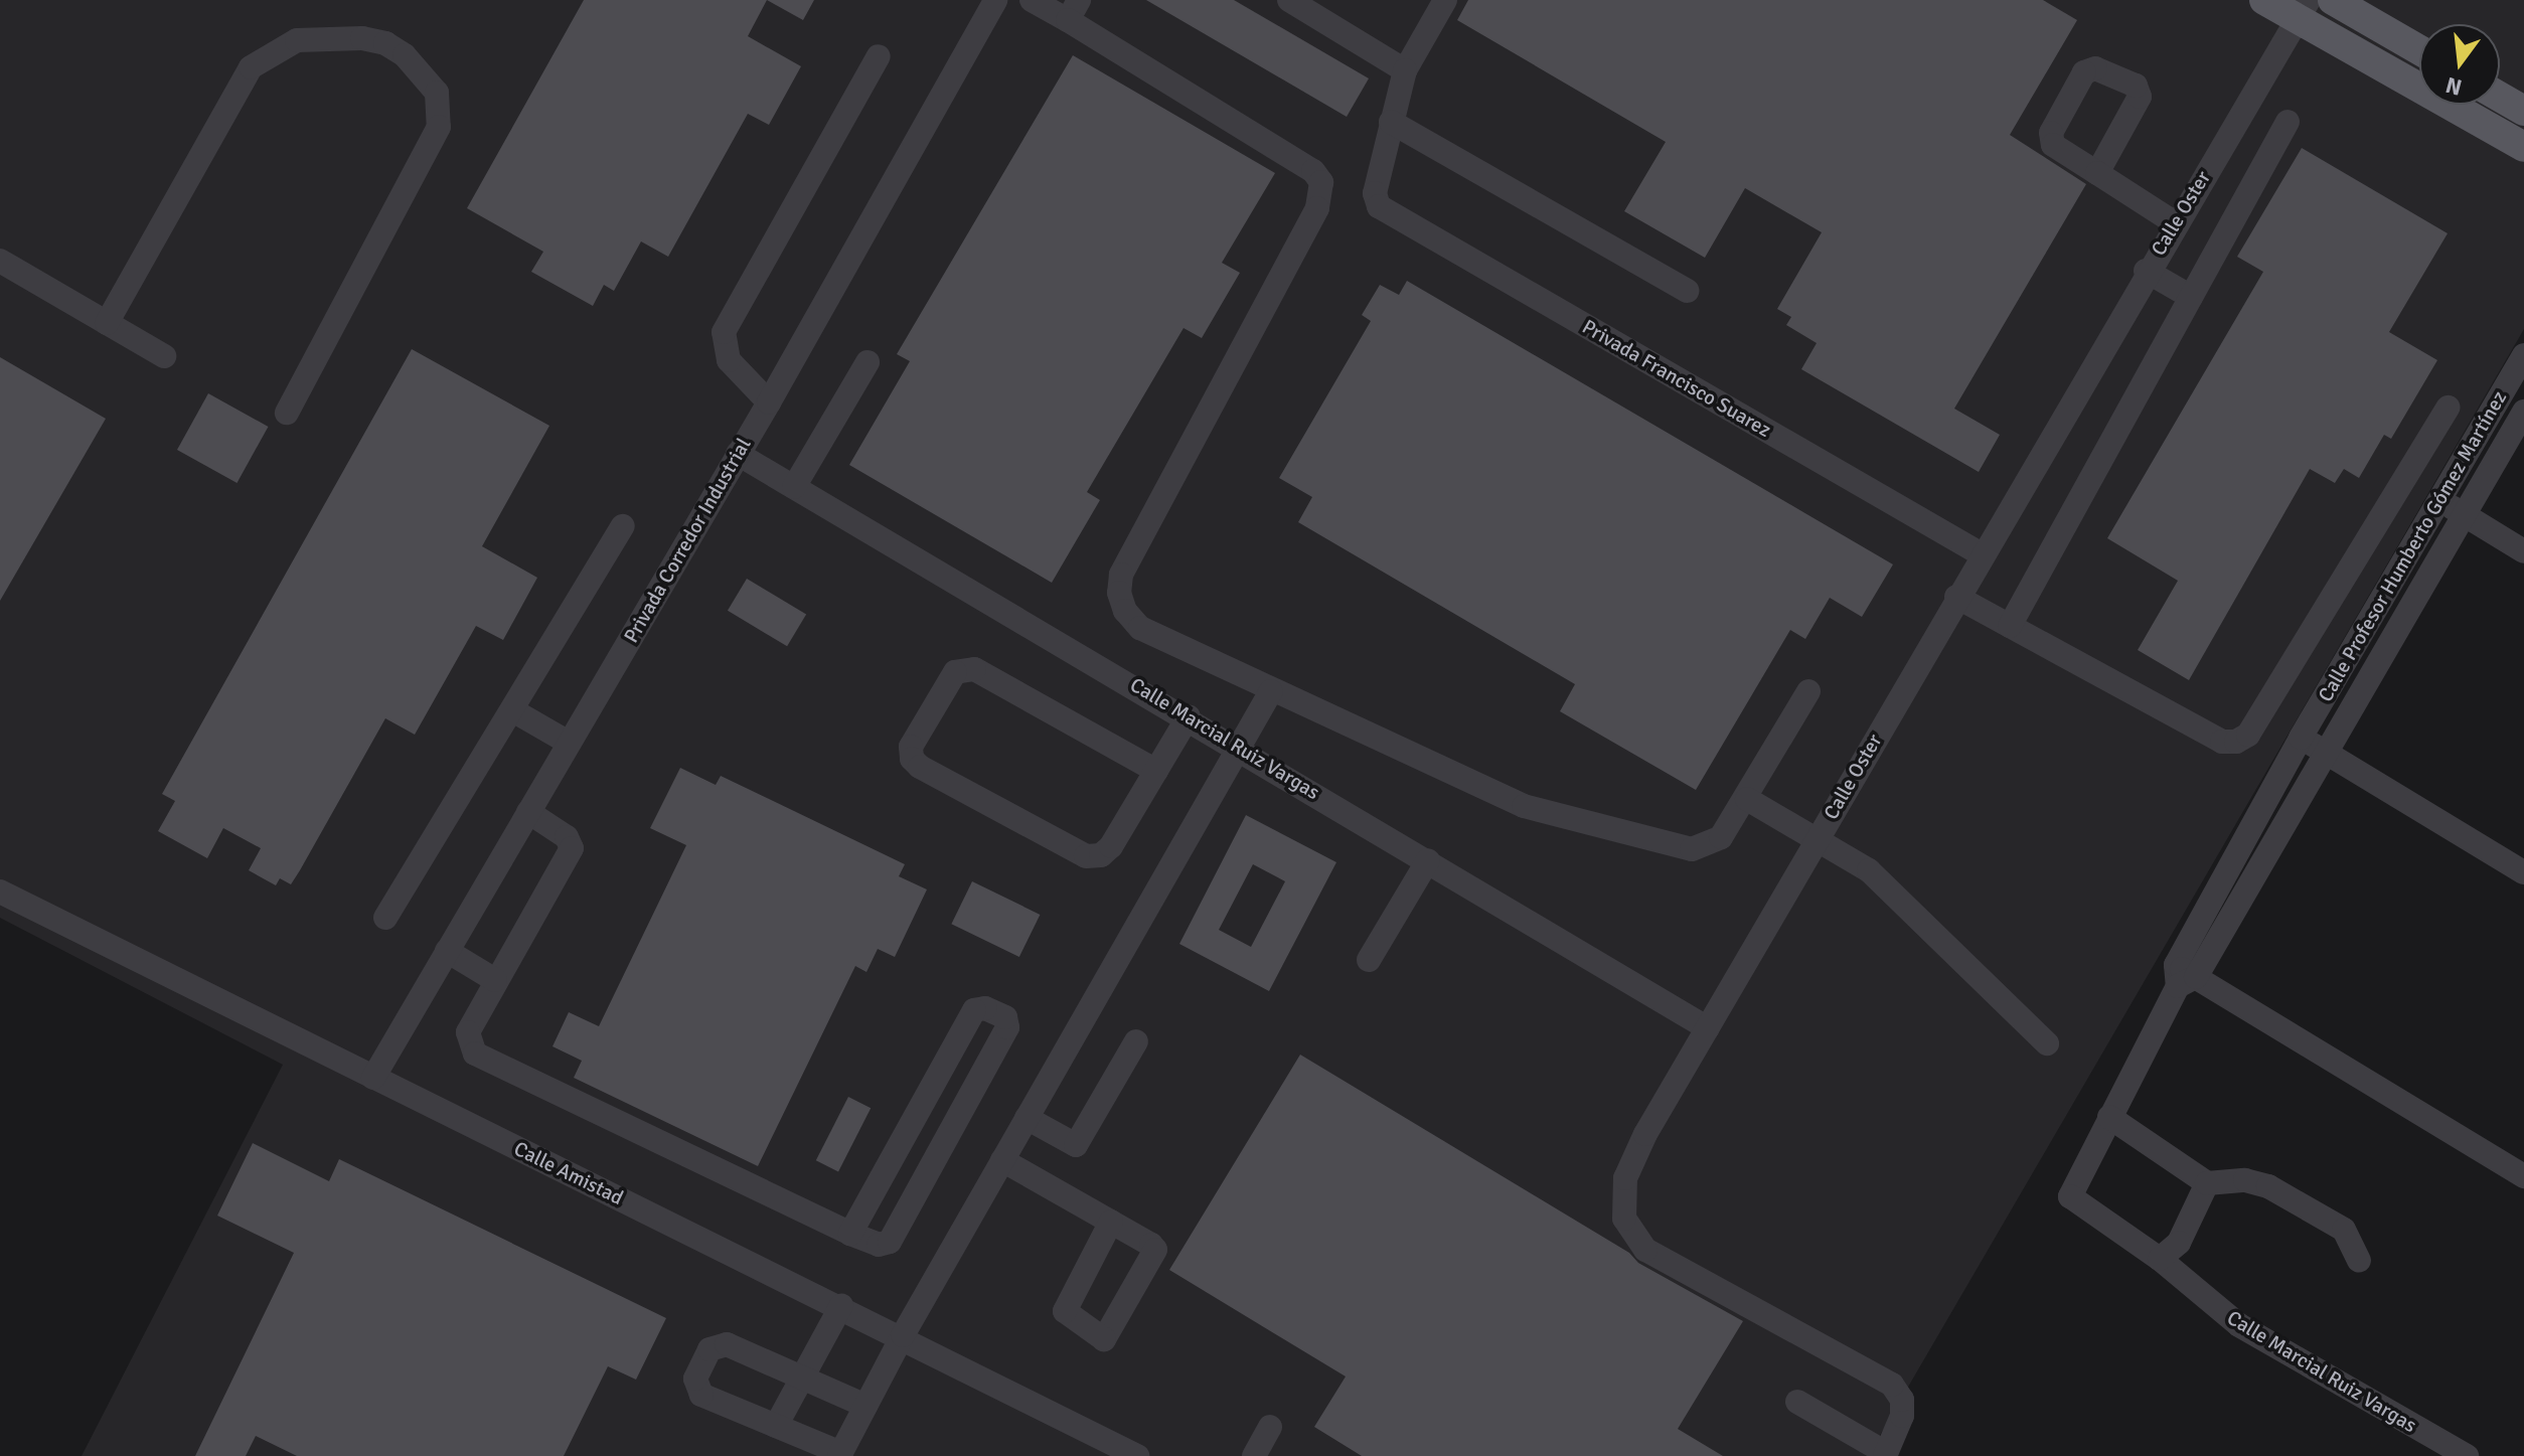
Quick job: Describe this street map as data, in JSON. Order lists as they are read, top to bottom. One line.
{"streets":{"street":["Calle Oster","Privada Francisco Suarez","Privada Corredor Industrial","Calle Profesor Humberto Gómez Martínez","Calle Marcial Ruiz Vargas","Calle Amistad"]},"crossings":[["Calle Oster","Privada Francisco Suarez"],["Calle Oster","Calle Marcial Ruiz Vargas"],["Privada Corredor Industrial","Calle Marcial Ruiz Vargas"],["Privada Corredor Industrial","Calle Amistad"]],"north":"bottom"}
